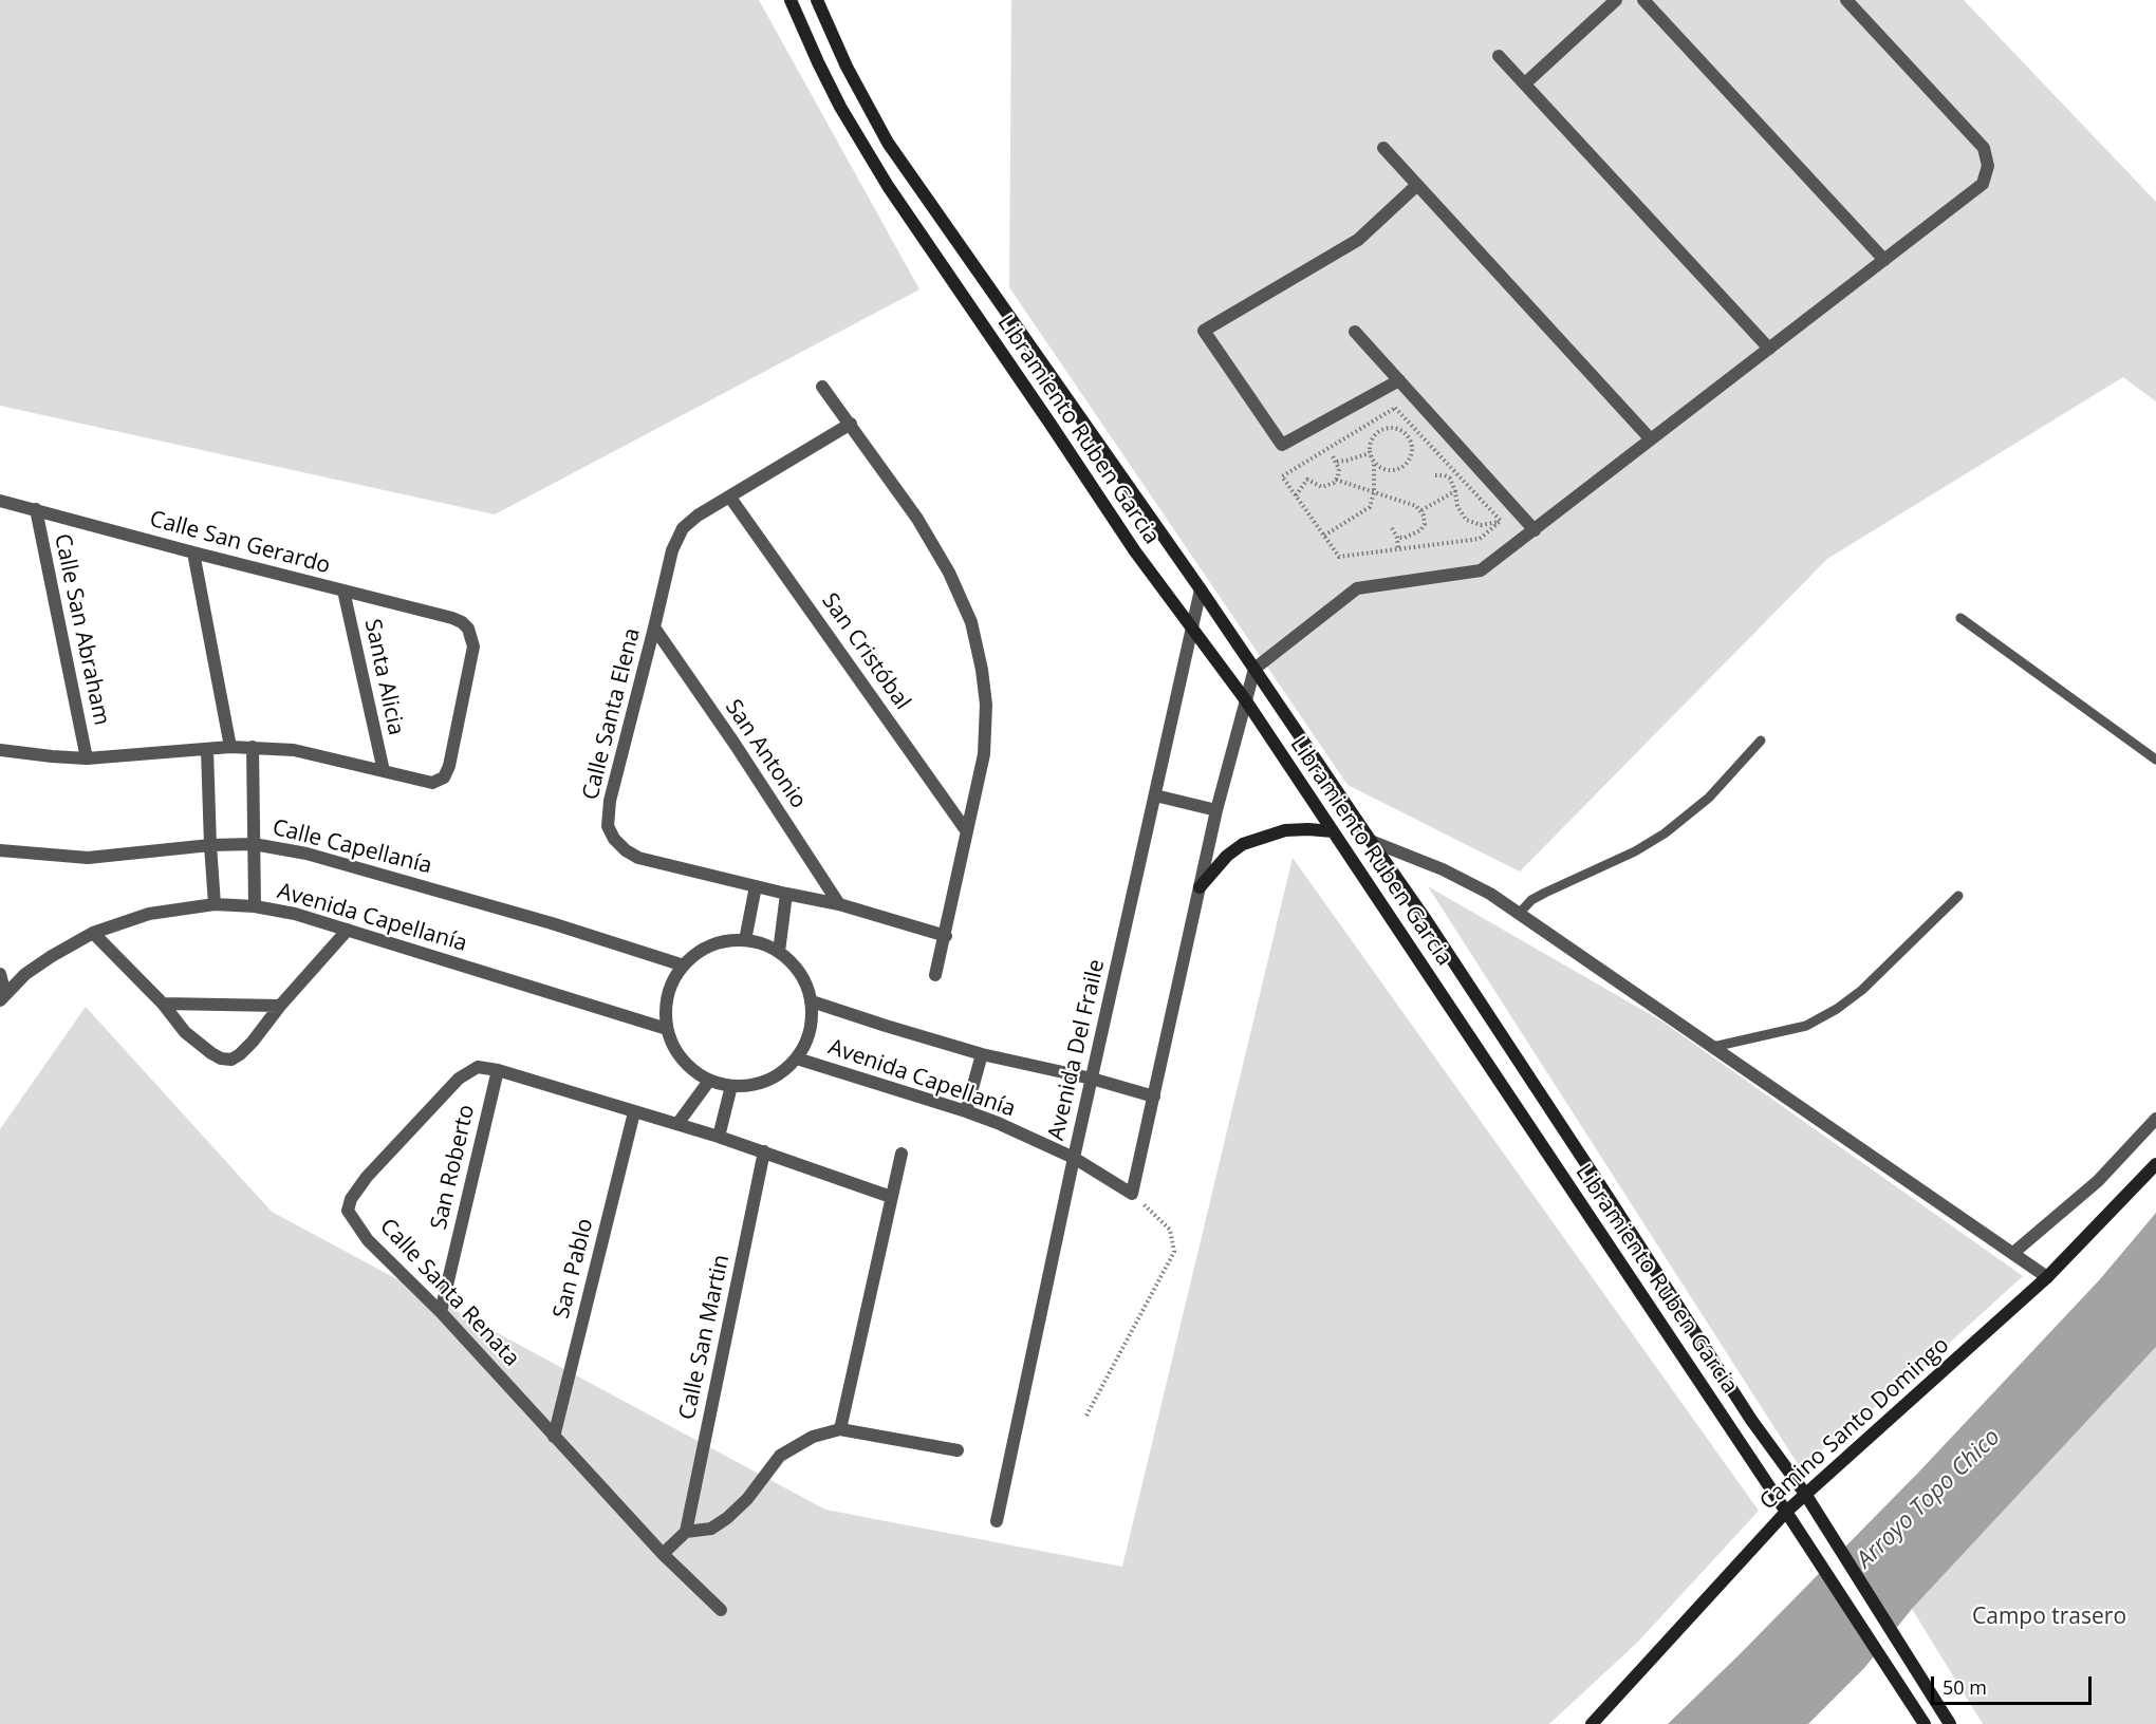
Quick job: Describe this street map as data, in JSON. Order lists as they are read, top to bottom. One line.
{"streets":{"street":["Libramiento Ruben Garcia","Calle San Gerardo","Calle San Abraham","San Cristóbal","Santa Alicia","Calle Santa Elena","San Antonio","Calle Capellanía","Avenida Capellanía","Avenida Del Fraile","San Roberto","San Pablo","Calle Santa Renata","Calle San Martin","Camino Santo Domingo"]},"crossings":[["Libramiento Ruben Garcia","Avenida Del Fraile"],["Libramiento Ruben Garcia","Camino Santo Domingo"],["Calle San Gerardo","Calle San Abraham"],["Calle San Gerardo","Santa Alicia"],["San Cristóbal","Calle Santa Elena"],["Calle Santa Elena","San Antonio"],["Calle Capellanía","Avenida Capellanía"],["Avenida Capellanía","Avenida Del Fraile"],["San Roberto","Calle Santa Renata"],["San Pablo","Calle Santa Renata"],["Calle Santa Renata","Calle San Martin"]],"water":["Arroyo Topo Chico"],"parks":["Campo trasero"],"scale_bar":"50 m"}
